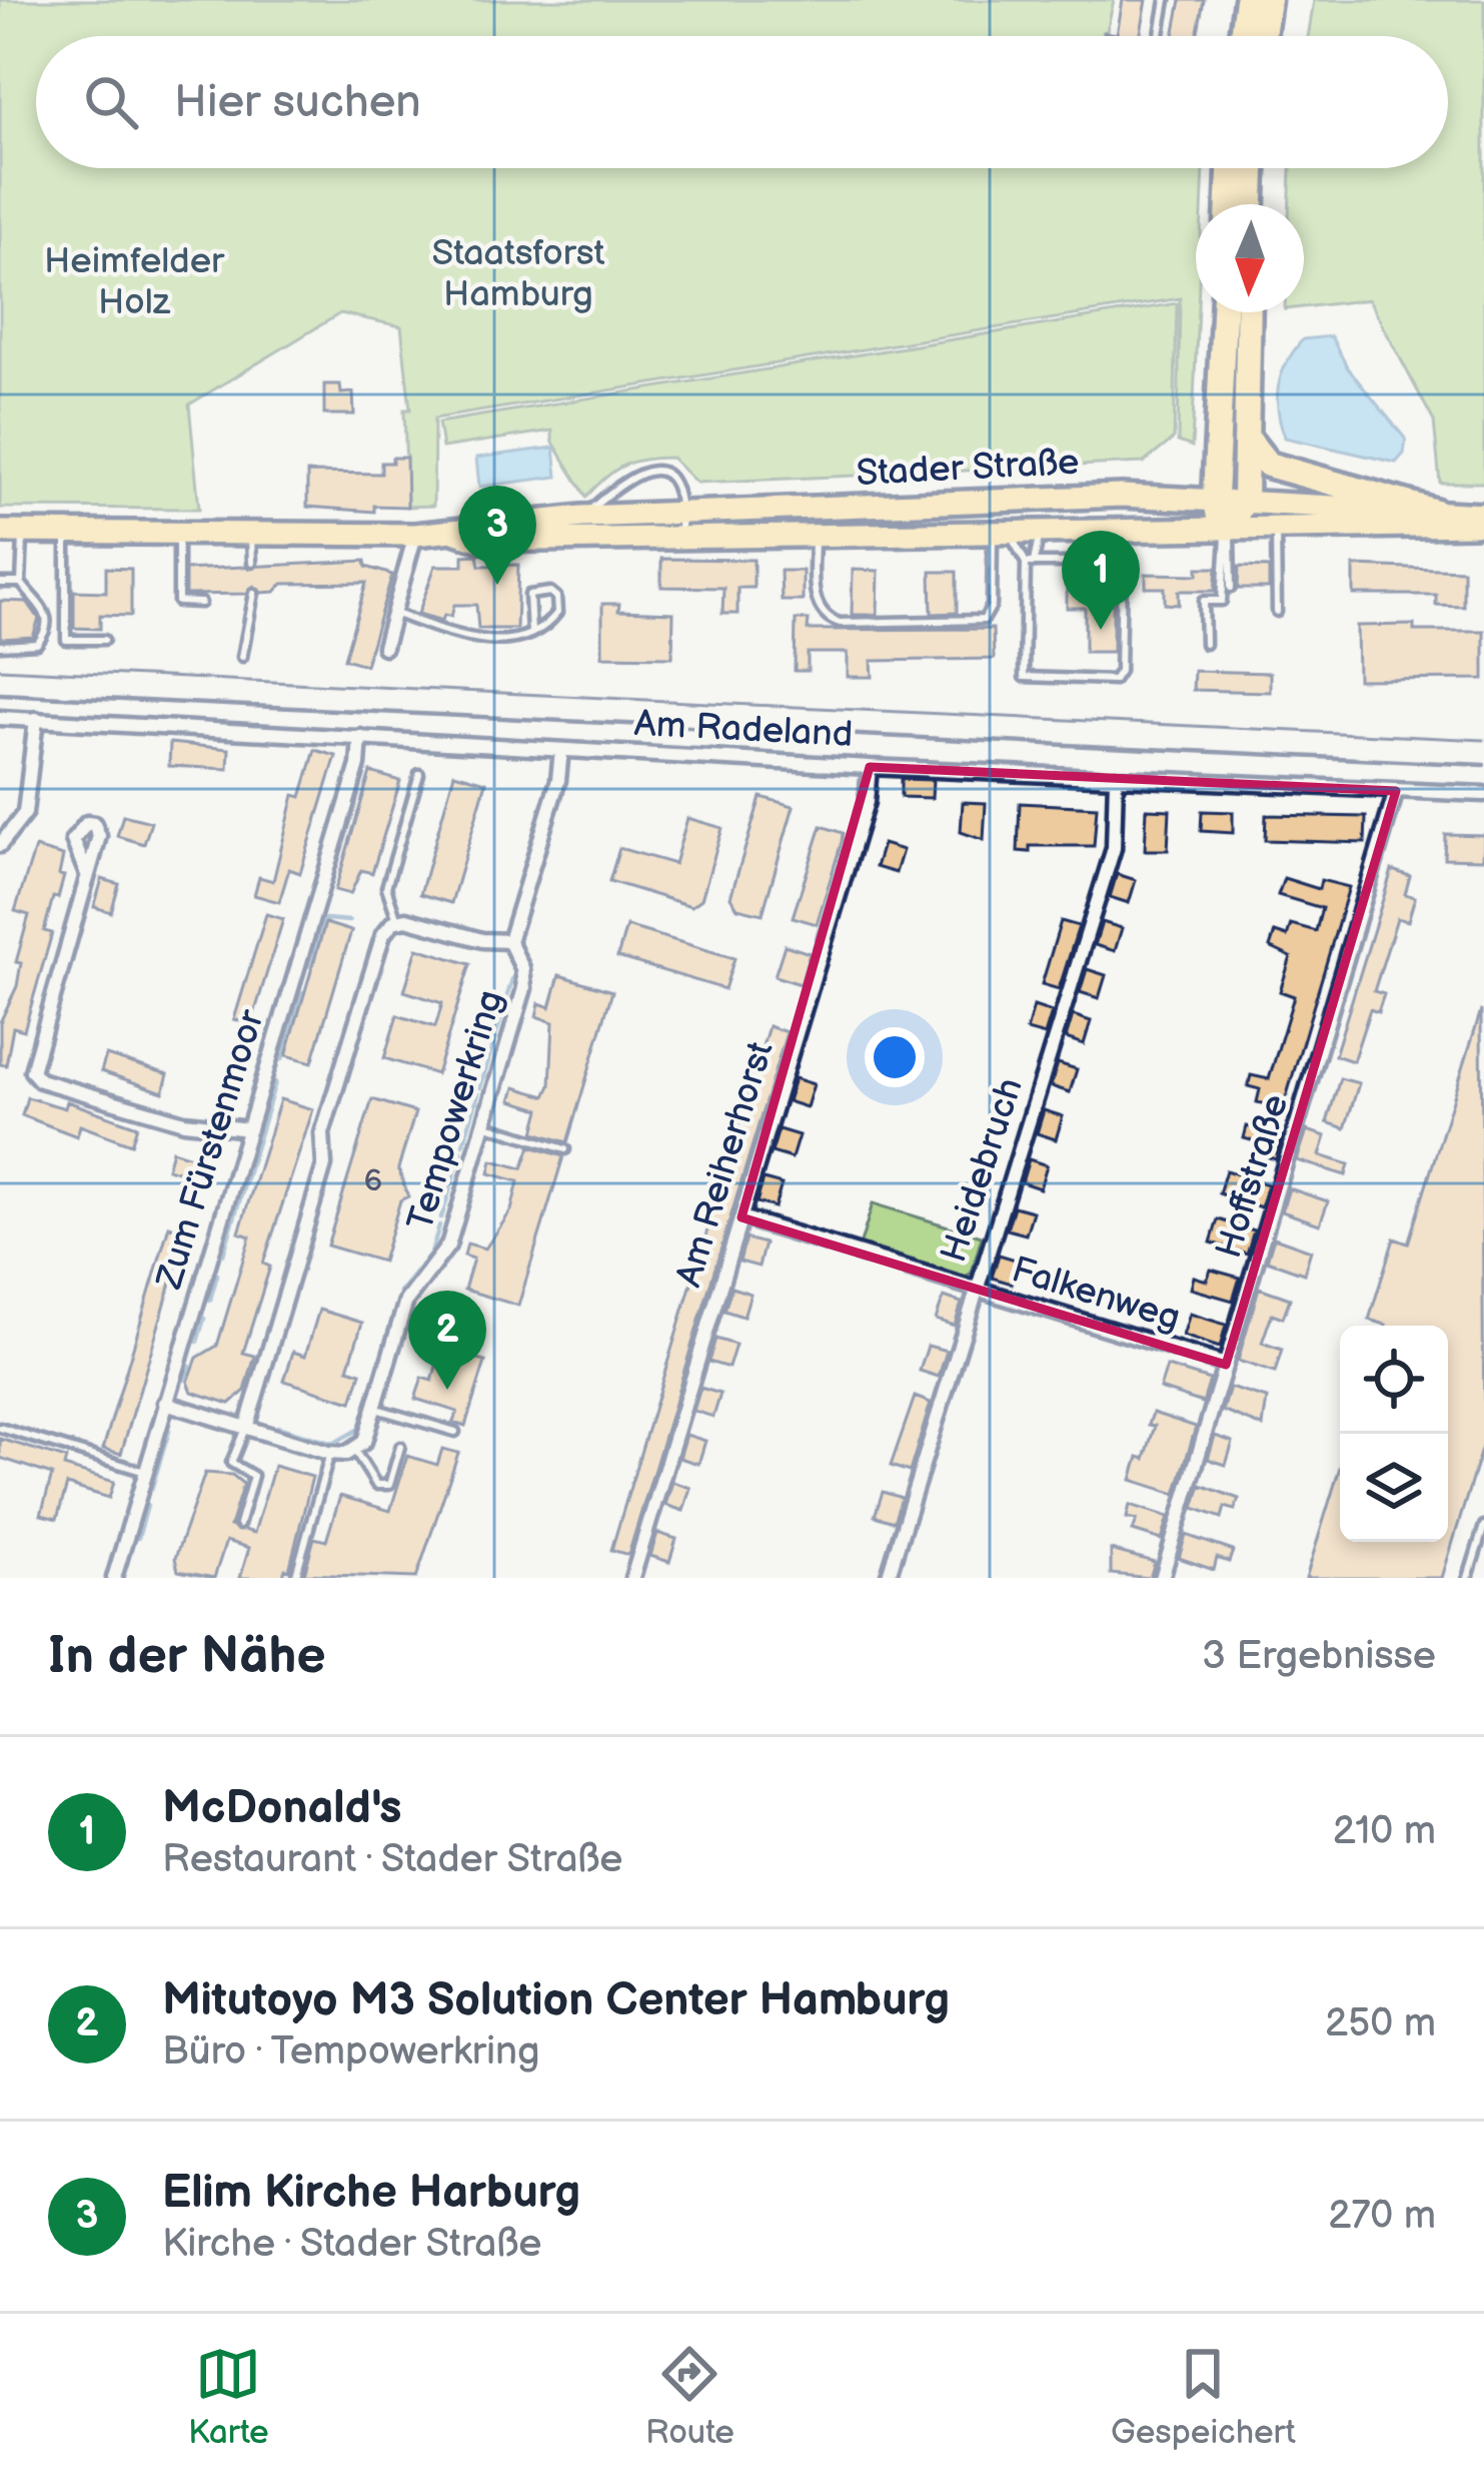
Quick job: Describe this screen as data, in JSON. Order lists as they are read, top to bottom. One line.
{"streets":{"main road":["Stader Straße"],"street":["Am Radeland","Tempowerkring","Zum Fürstenmoor","Am Reiherhorst","Heidebruch","Hoffstraße","Falkenweg"]},"crossings":[["Am Radeland","Tempowerkring"],["Am Radeland","Zum Fürstenmoor"],["Am Radeland","Am Reiherhorst"],["Am Radeland","Heidebruch"],["Am Radeland","Hoffstraße"],["Am Reiherhorst","Falkenweg"],["Heidebruch","Falkenweg"],["Hoffstraße","Falkenweg"]],"parks":["Staatsforst Hamburg","Heimfelder Holz"],"house_numbers":["6"],"north":"bottom","page":{"search":"Hier suchen","pins":["3","1","2"],"heading":["In der Nähe","3 Ergebnisse"],"list":[{"mark":"1","name":"McDonald's","note":"Restaurant · Stader Straße","value":"210 m"},{"mark":"2","name":"Mitutoyo M3 Solution Center Hamburg","note":"Büro · Tempowerkring","value":"250 m"},{"mark":"3","name":"Elim Kirche Harburg","note":"Kirche · Stader Straße","value":"270 m"}],"nav":["Karte","Route","Gespeichert"]}}
